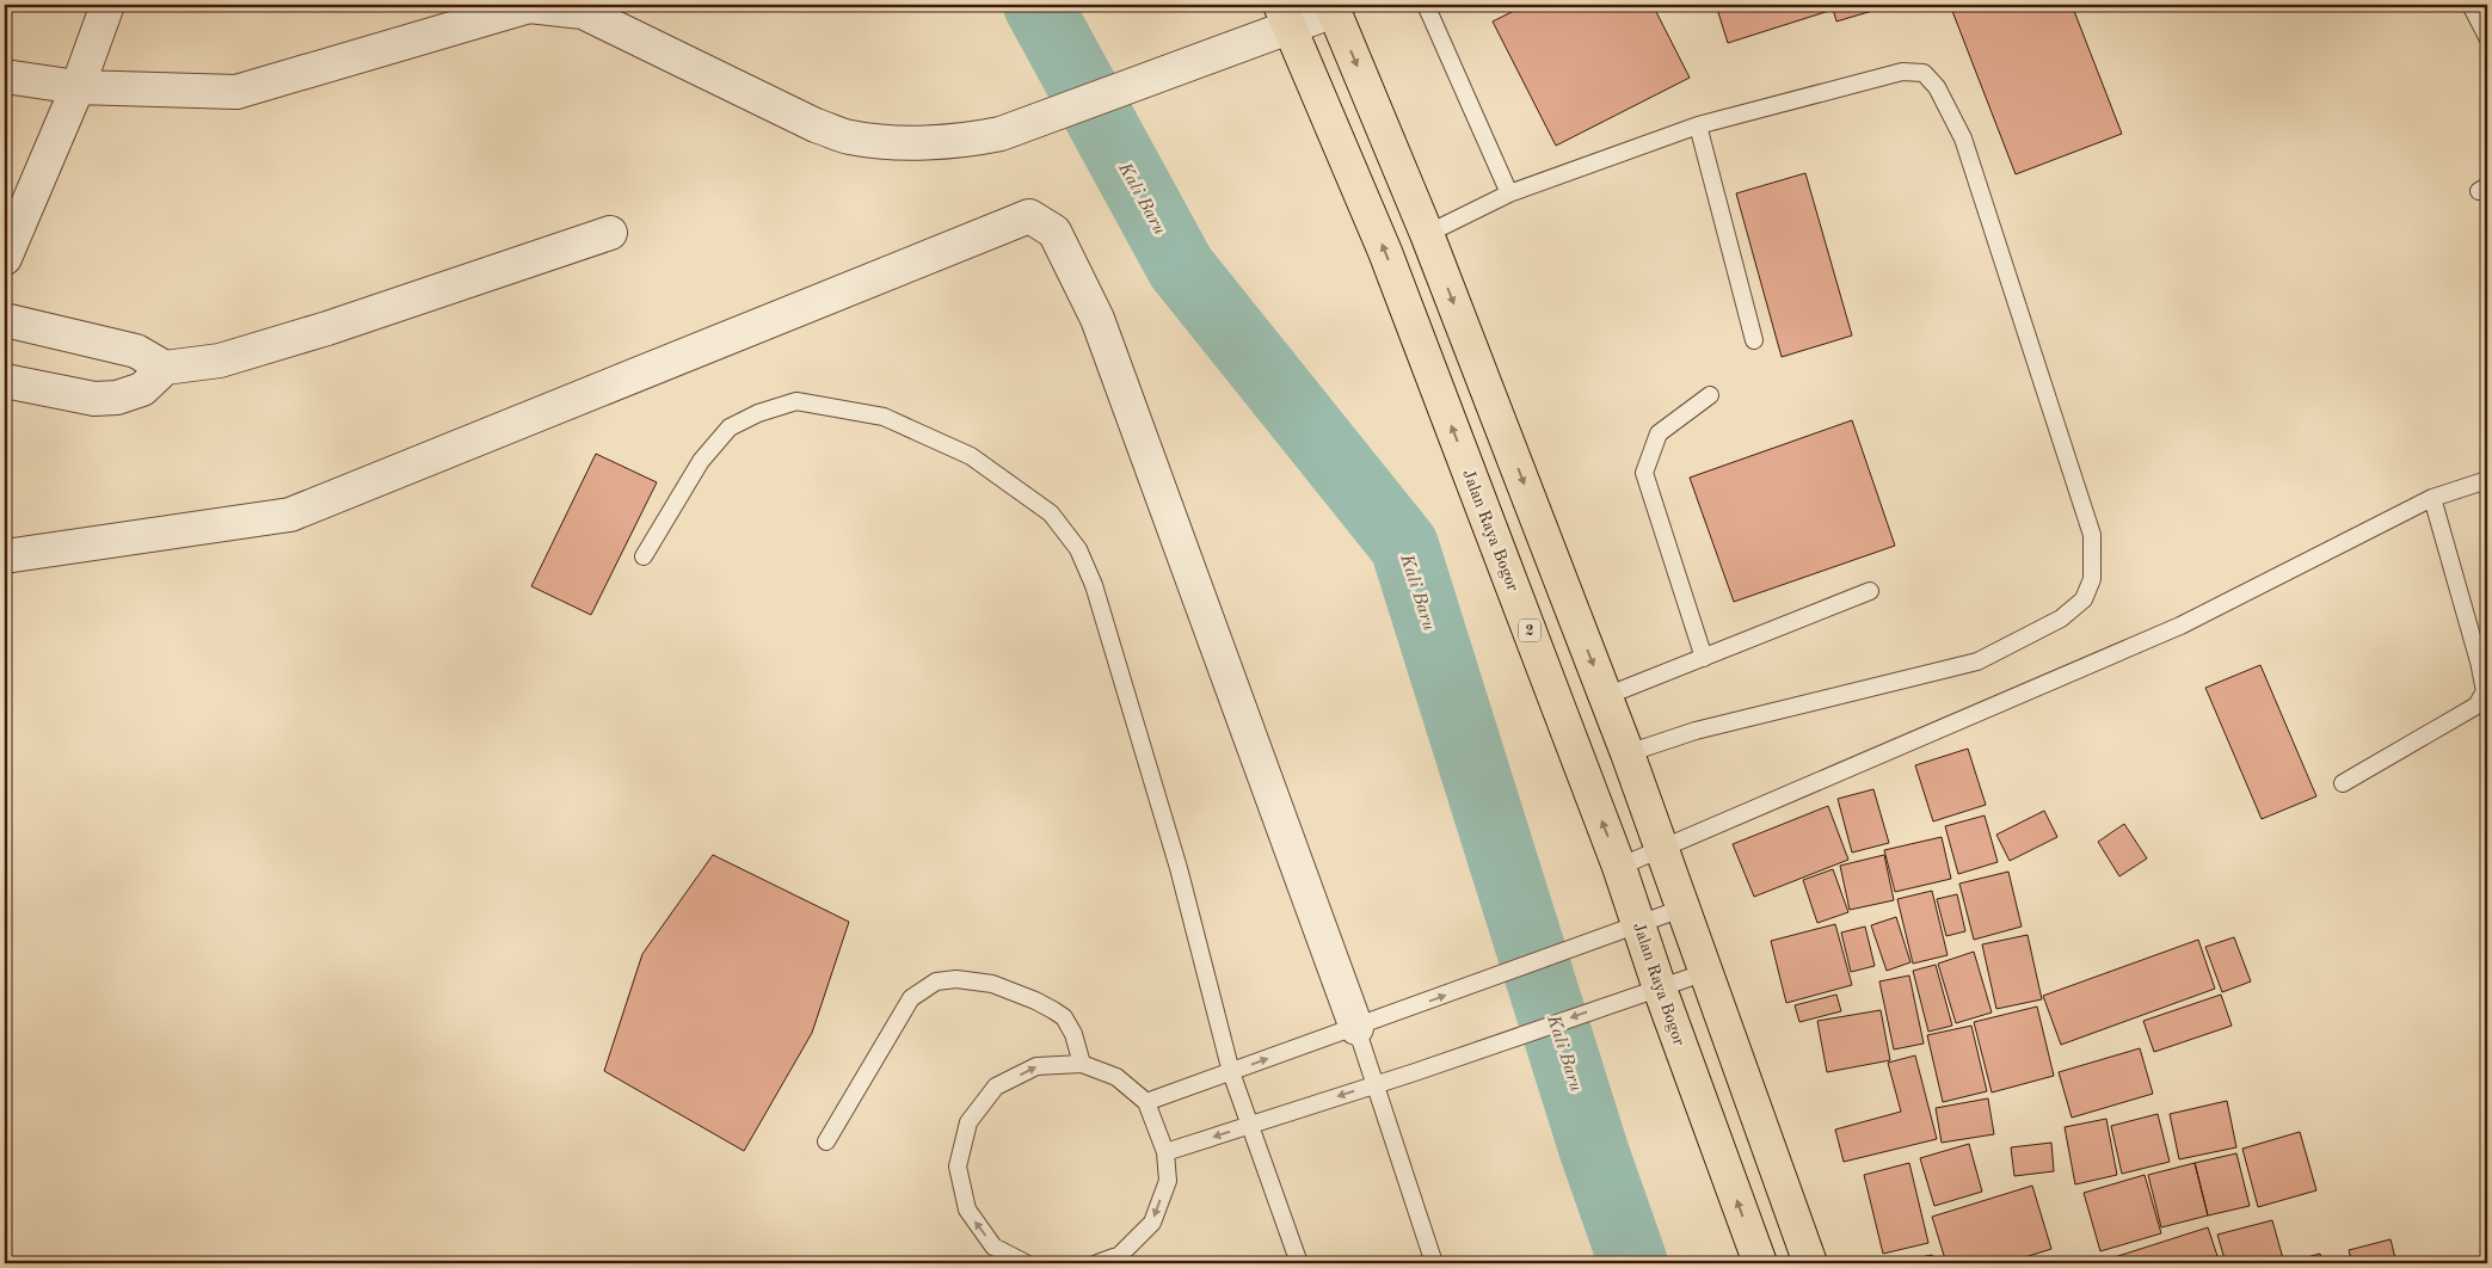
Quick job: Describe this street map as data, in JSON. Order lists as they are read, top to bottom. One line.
{"streets":{"highway":["Jalan Raya Bogor","2"]},"water":["Kali Baru"]}
